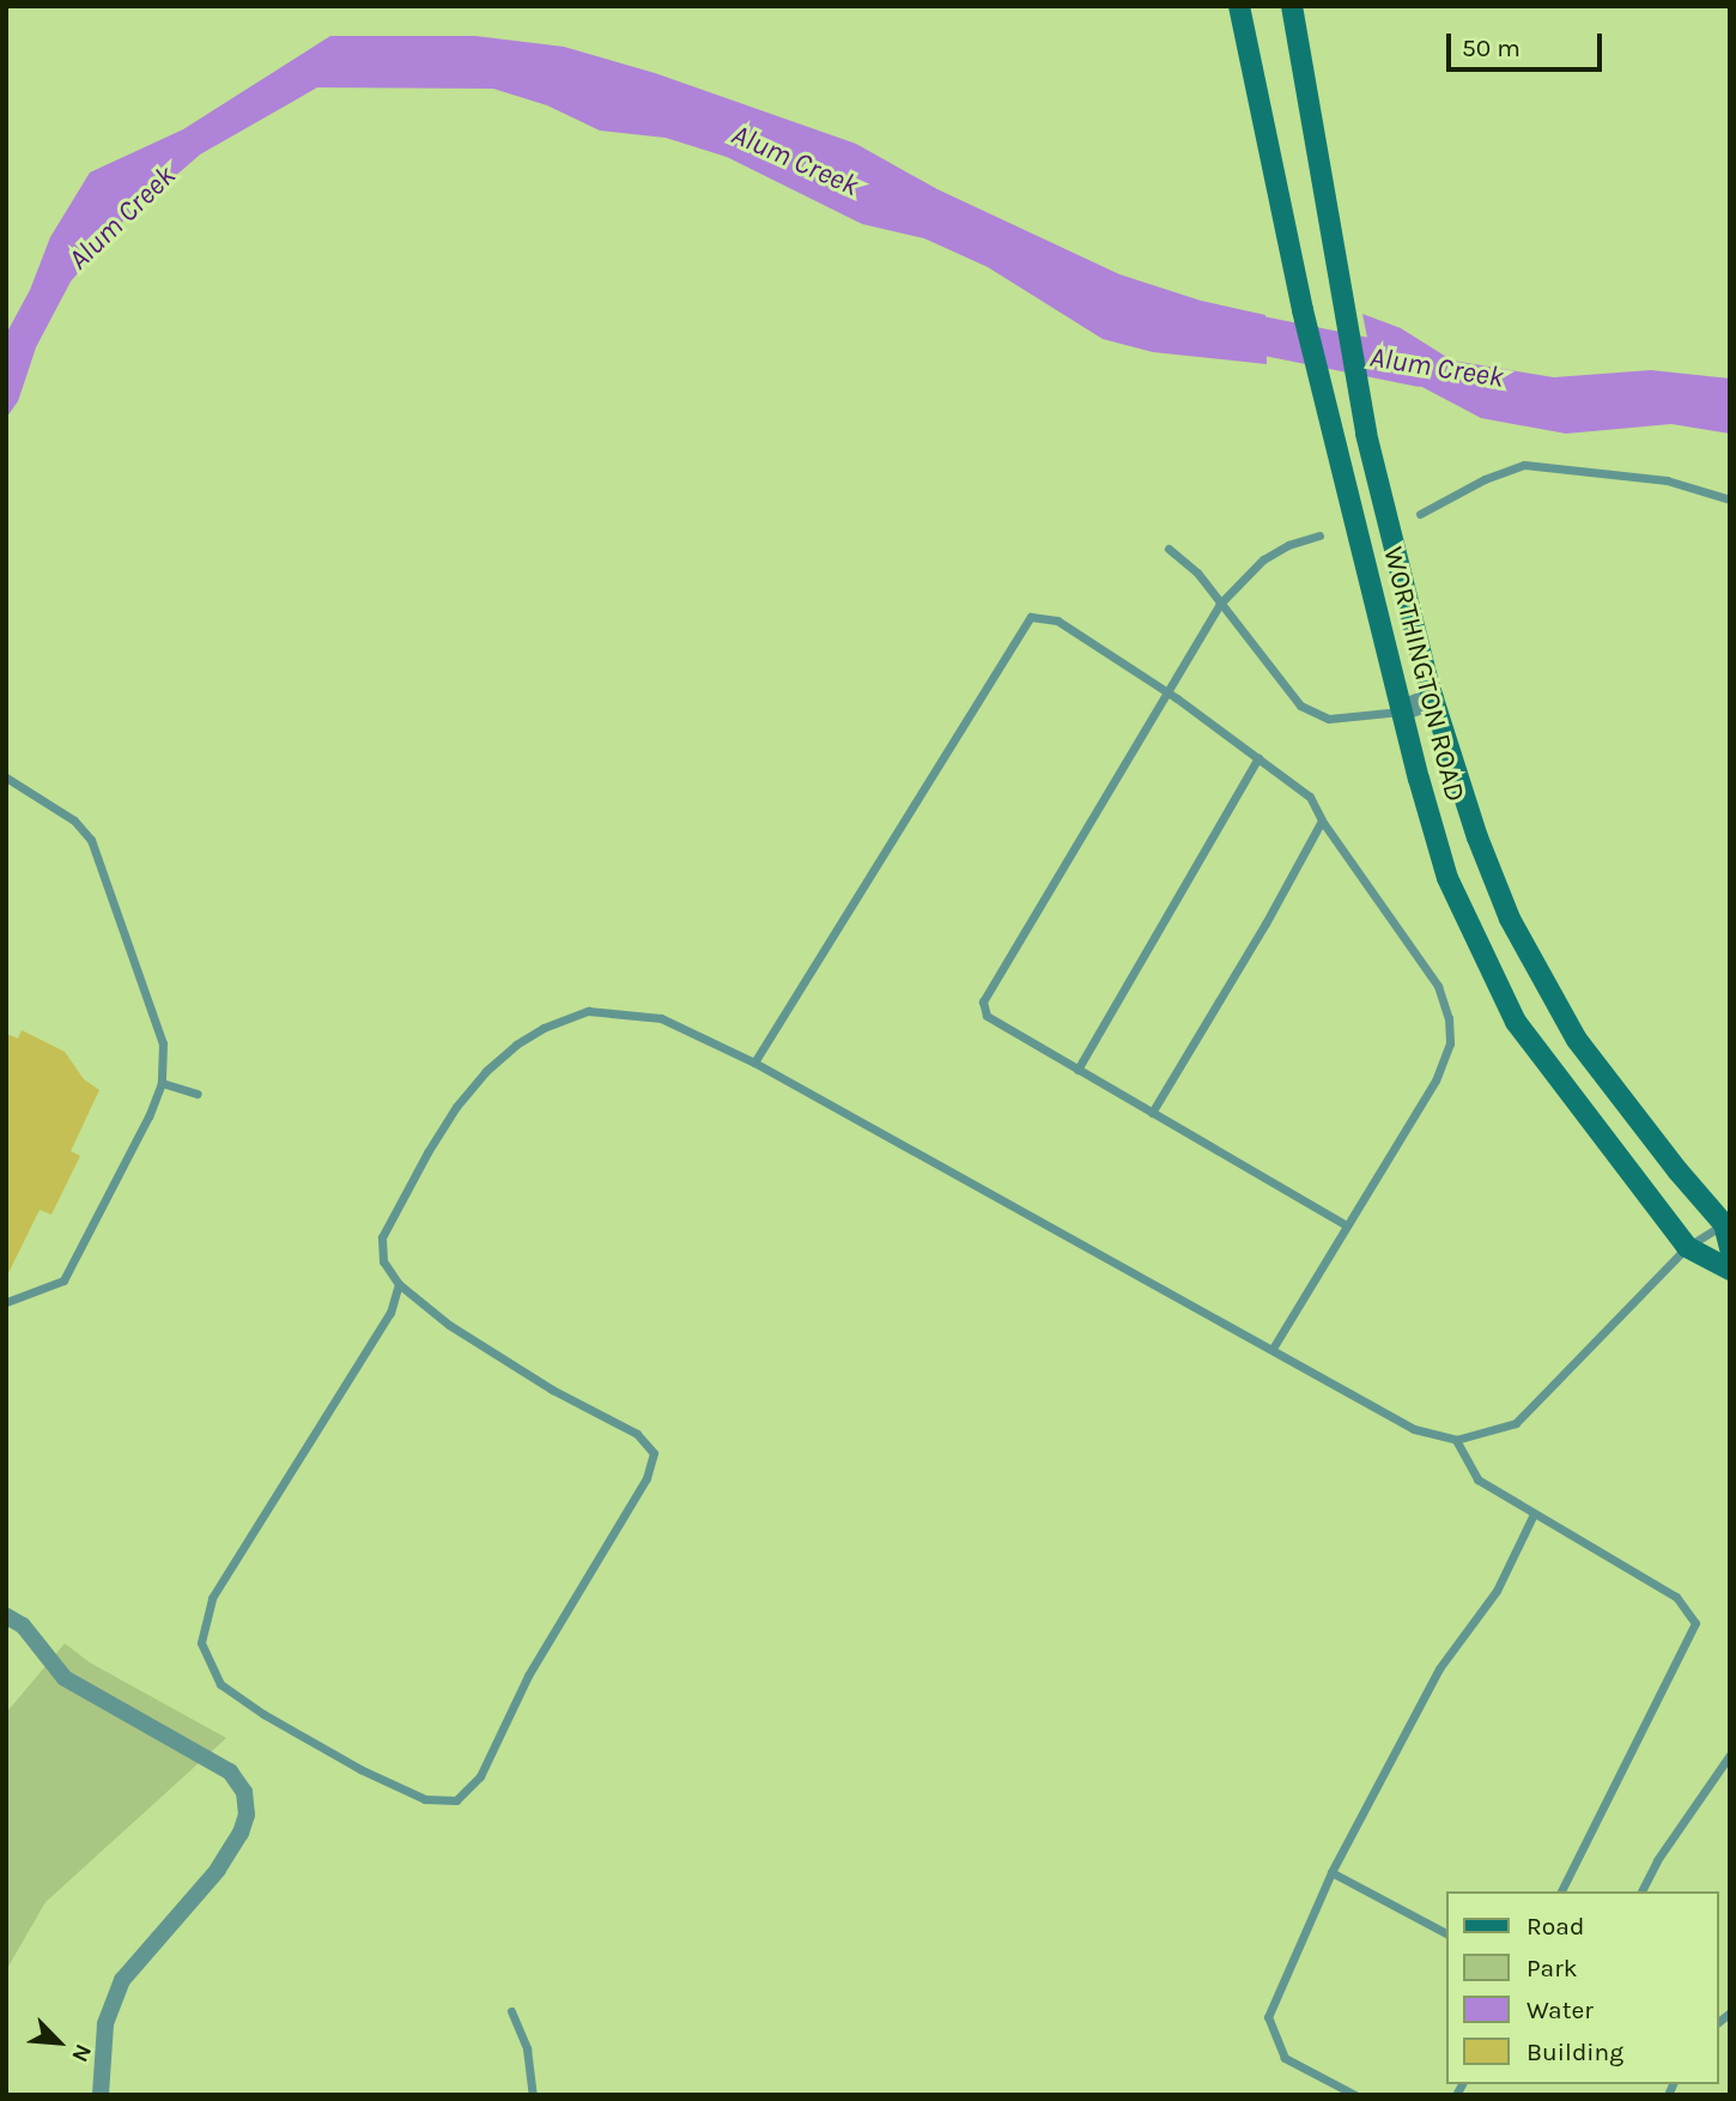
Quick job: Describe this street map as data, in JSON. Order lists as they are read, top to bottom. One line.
{"streets":{"main road":["WORTHINGTON ROAD"]},"water":["Alum Creek"],"legend":["Road","Park","Water","Building"],"scale_bar":"50 m","north":"bottom right"}
